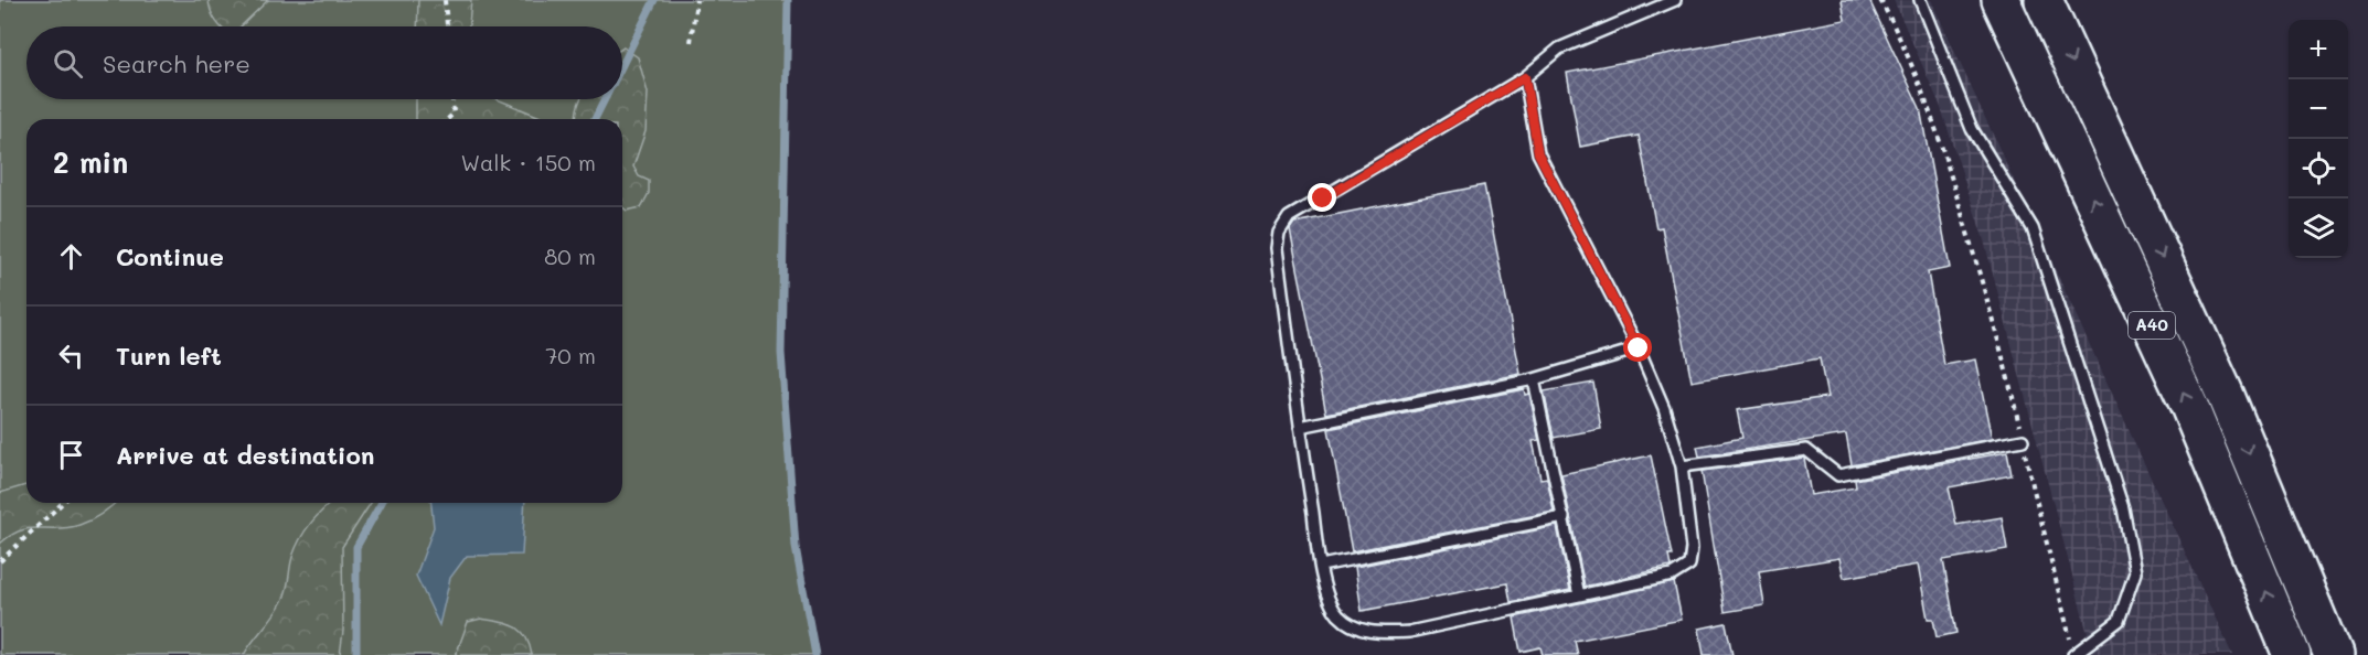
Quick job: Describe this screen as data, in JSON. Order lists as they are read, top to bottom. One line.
{"streets":{"highway":["A40"]},"page":{"map_buttons":["+","−"],"search":"Search here","heading":["2 min","Walk · 150 m"],"list":[["Continue","80 m"],["Turn left","70 m"],"Arrive at destination"]}}
